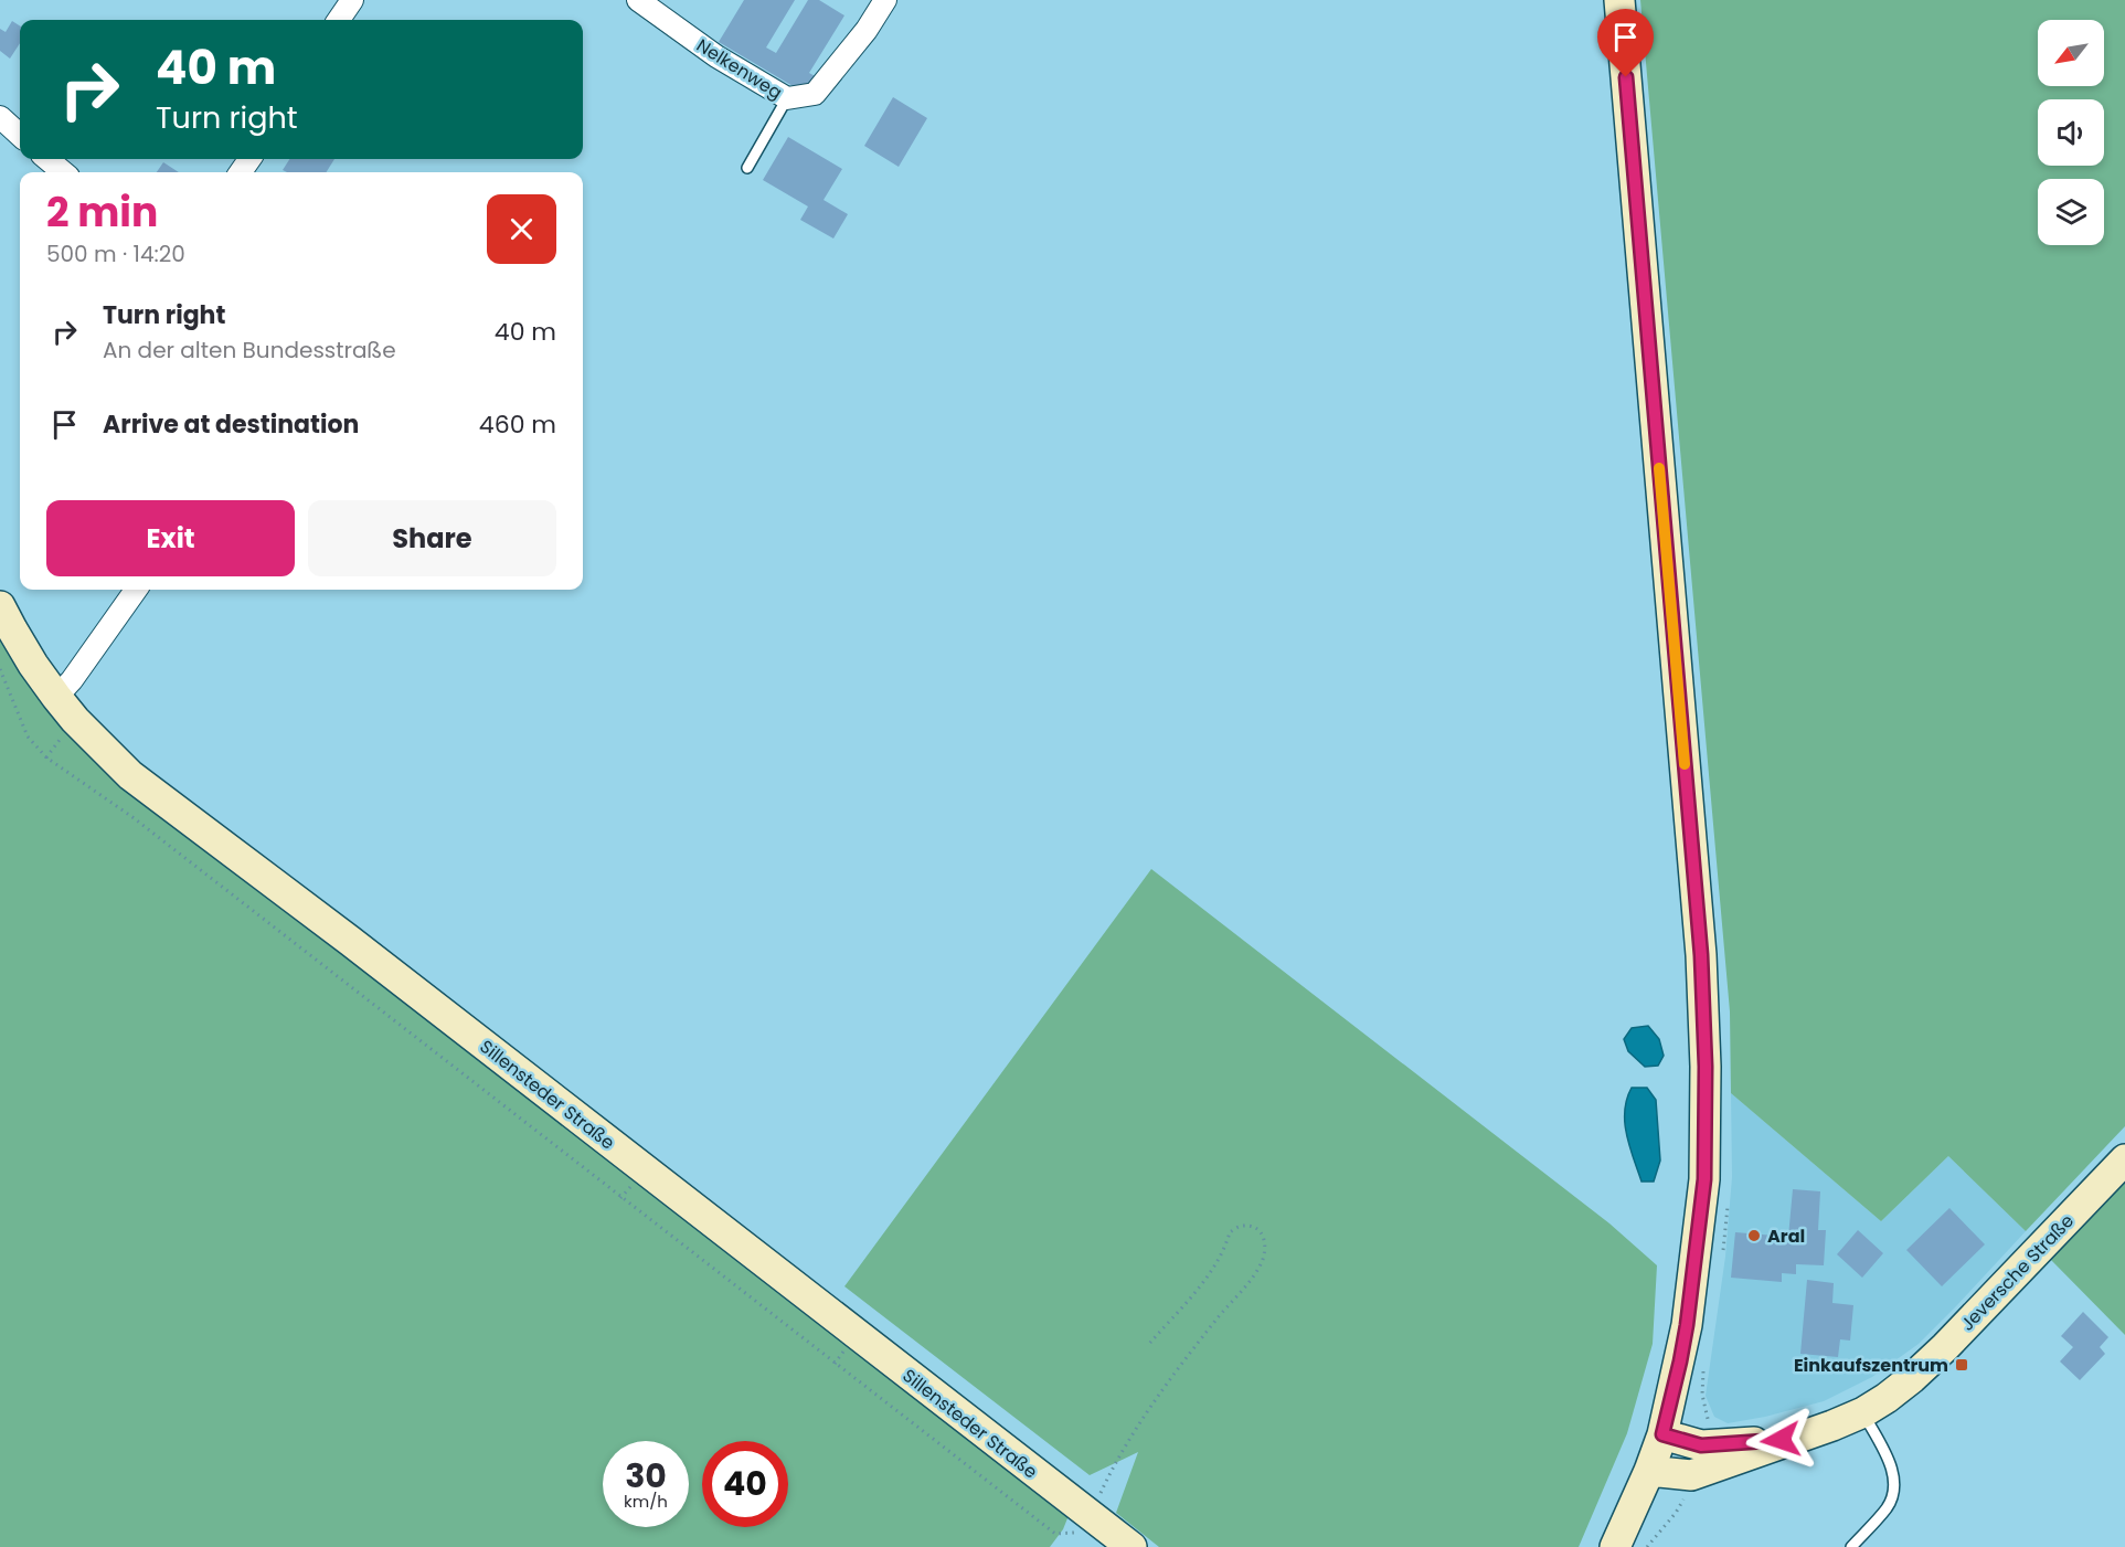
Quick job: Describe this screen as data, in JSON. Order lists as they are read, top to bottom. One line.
{"streets":{"street":["Nelkenweg","Sillensteder Straße","Jeversche Straße"]},"places":{"other":["Aral"],"transit":["Einkaufszentrum"]},"north":"bottom left","page":{"turn":["40 m","Turn right"],"heading":["2 min","500 m · 14:20"],"list":[{"name":"Turn right","note":"An der alten Bundesstraße","value":"40 m"},{"name":"Arrive at destination","value":"460 m"}],"buttons":["Exit","Share"],"speed":"30 km/h","limit":"40"}}
